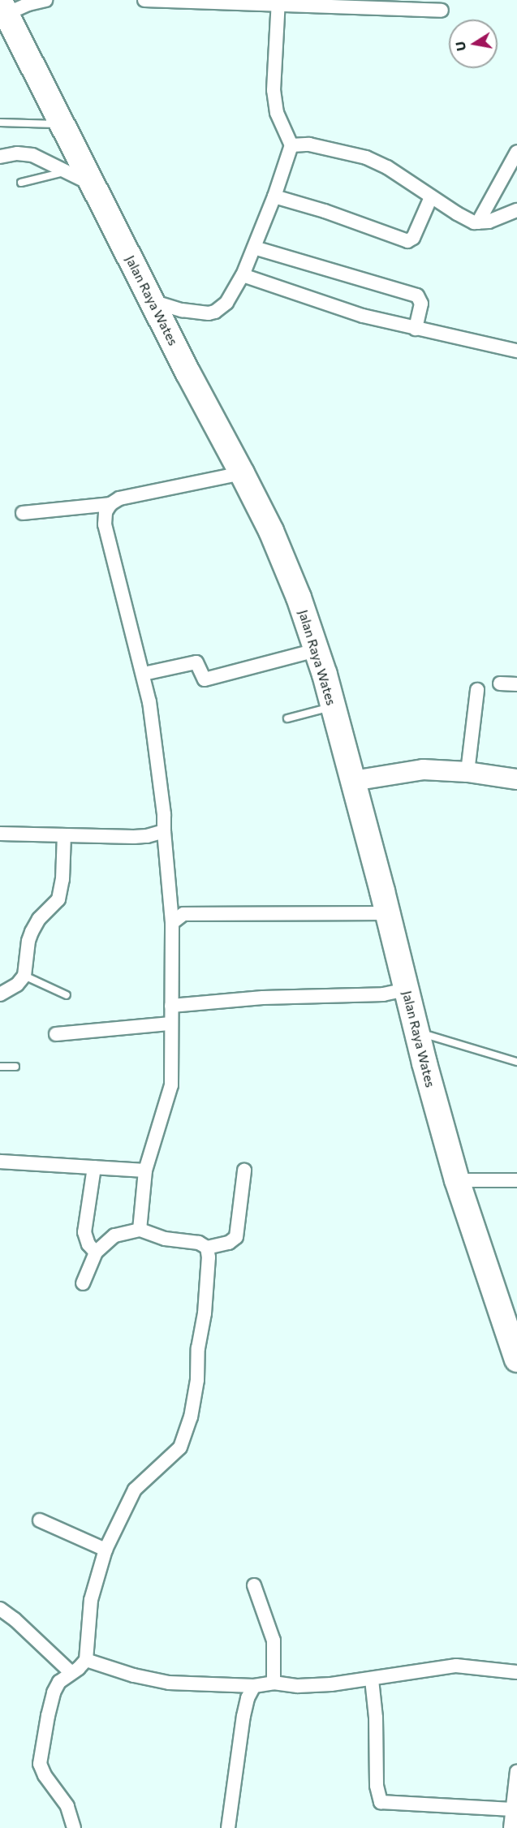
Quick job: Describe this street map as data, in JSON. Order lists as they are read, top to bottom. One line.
{"streets":{"highway":["Jalan Raya Wates"]},"north":"left"}
